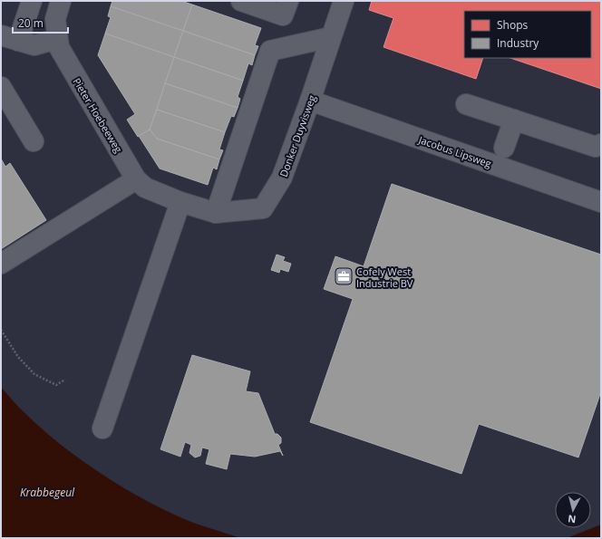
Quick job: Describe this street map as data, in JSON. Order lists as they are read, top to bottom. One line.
{"streets":{"street":["Pieter Hoebeeweg","Donker Duyvisweg","Jacobus Lipsweg"]},"crossings":[["Pieter Hoebeeweg","Donker Duyvisweg"],["Donker Duyvisweg","Jacobus Lipsweg"]],"water":["Krabbegeul"],"places":{"office":["Cofely West Industrie BV"]},"legend":["Shops","Industry"],"scale_bar":"20 m","north":"bottom"}
